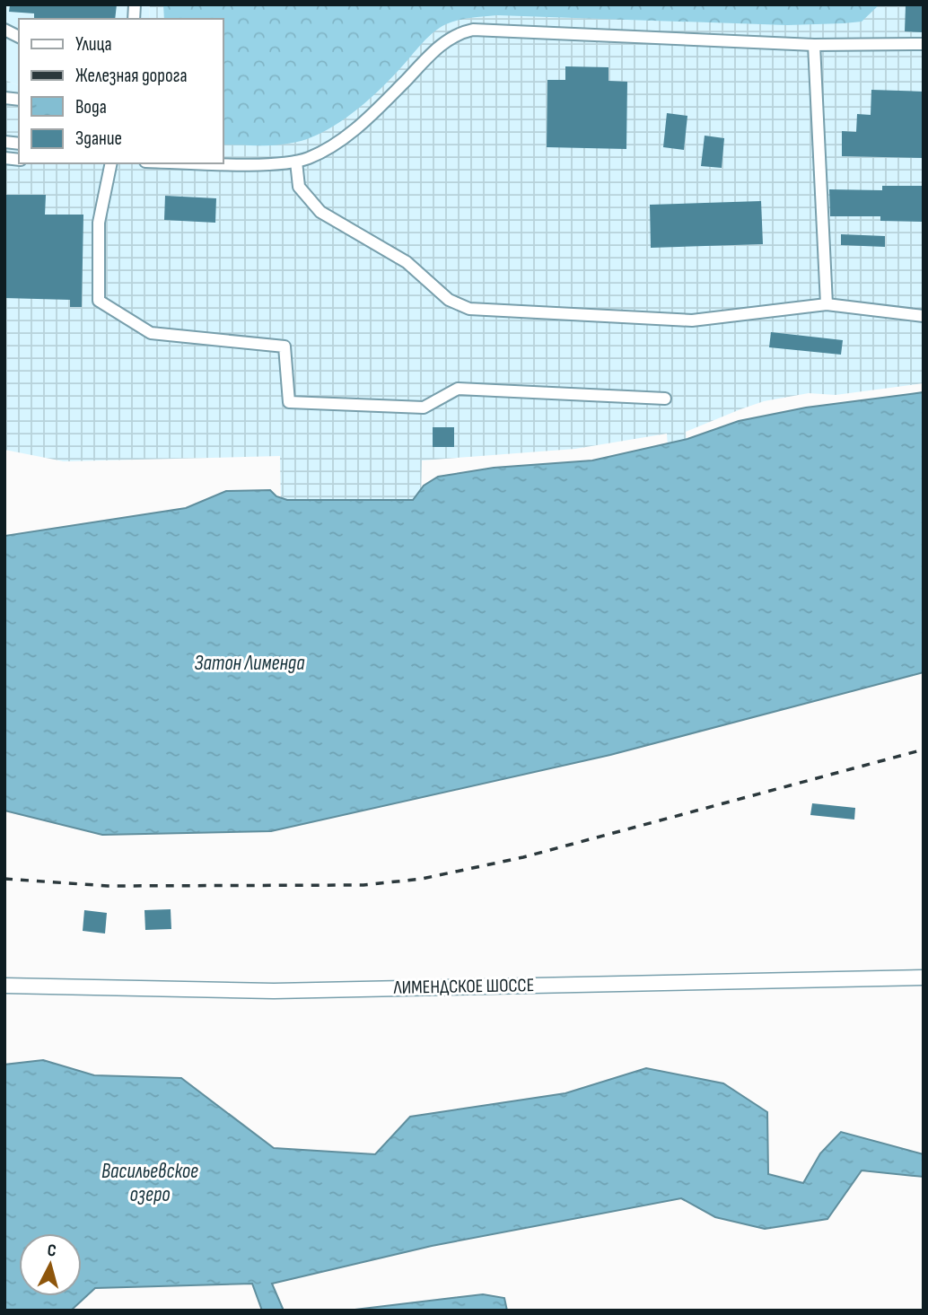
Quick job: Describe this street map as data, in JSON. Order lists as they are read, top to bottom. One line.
{"streets":{"main road":["ЛИМЕНДСКОЕ ШОССЕ"]},"water":["Затон Лименда","Васильевское озеро"],"legend":["Улица","Железная дорога","Вода","Здание"],"north":"top"}
